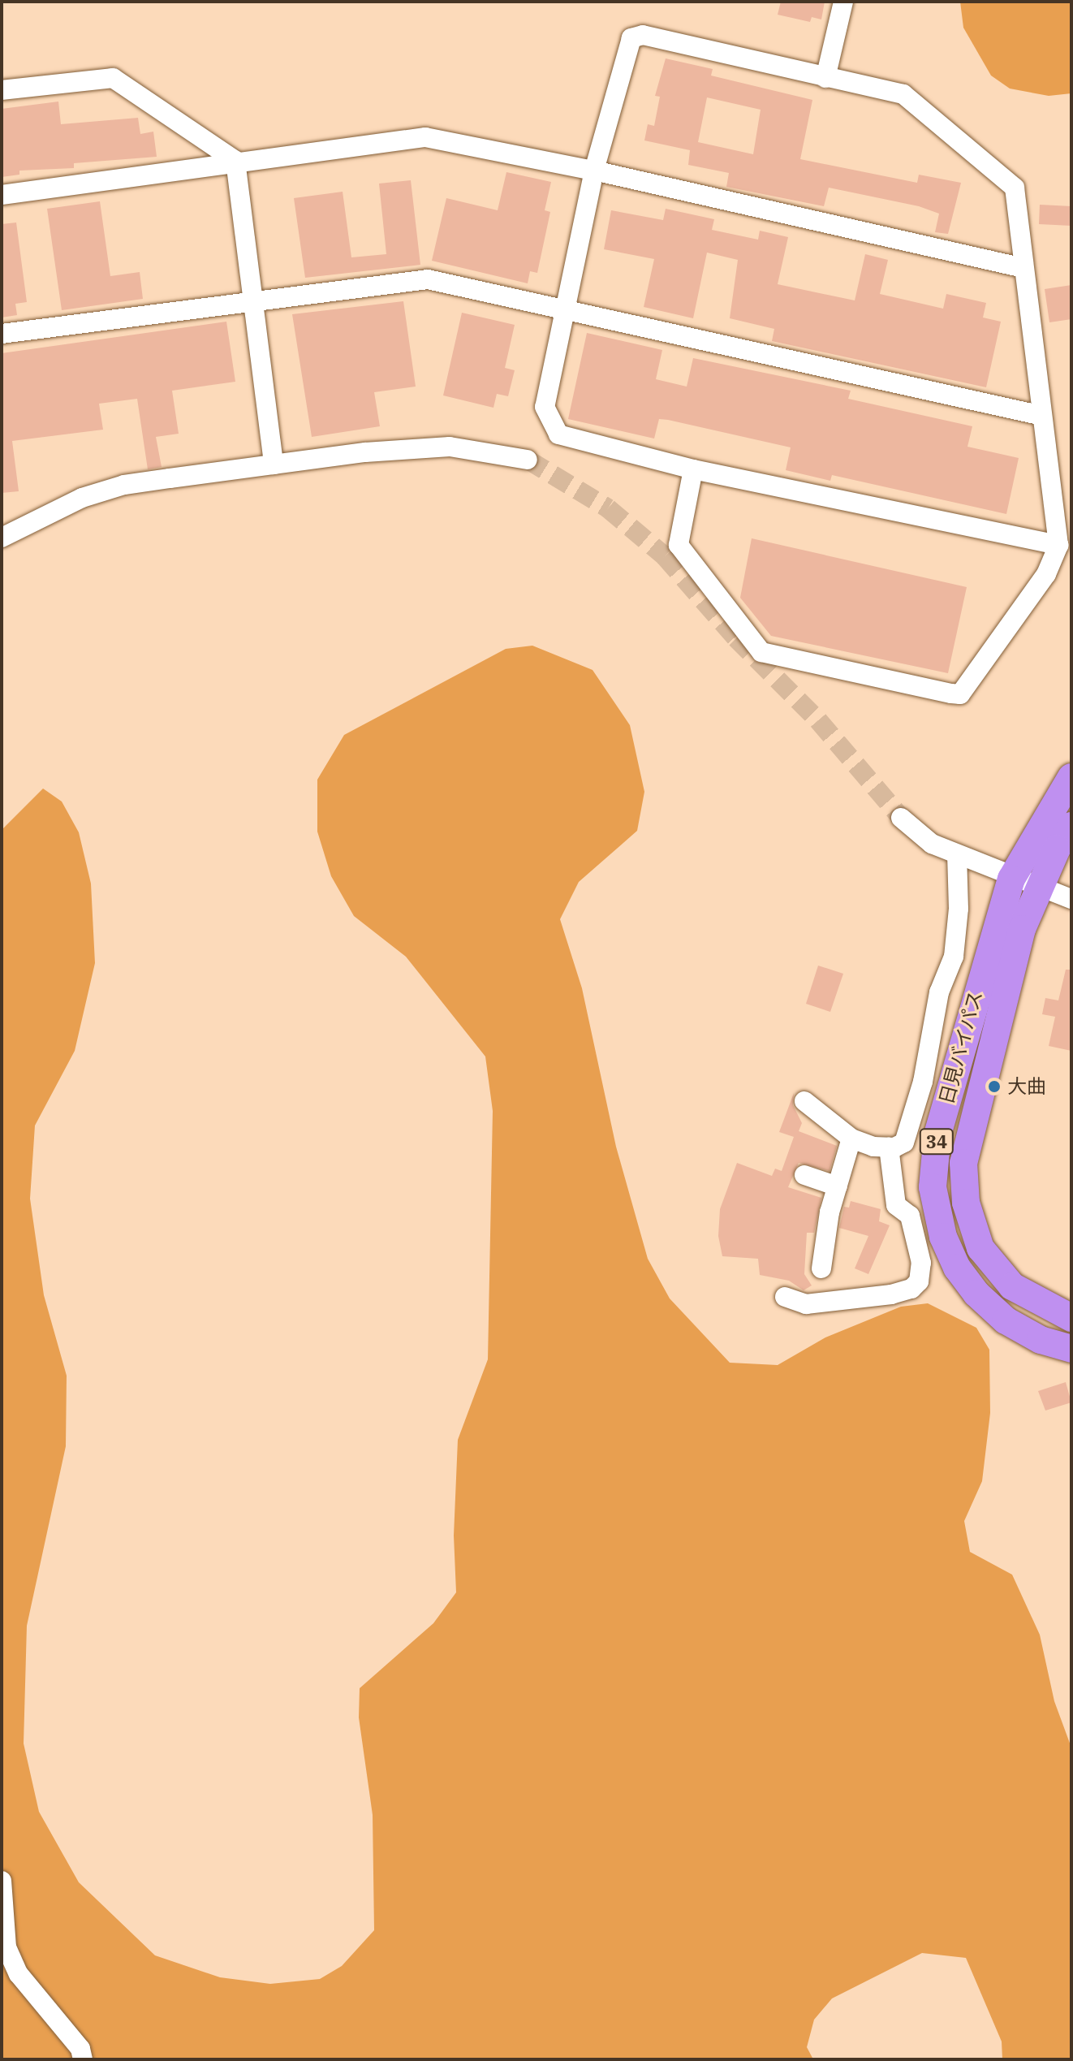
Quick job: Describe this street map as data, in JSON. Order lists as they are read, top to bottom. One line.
{"streets":{"highway":["日見バイパス","34"]},"places":["大曲"]}
